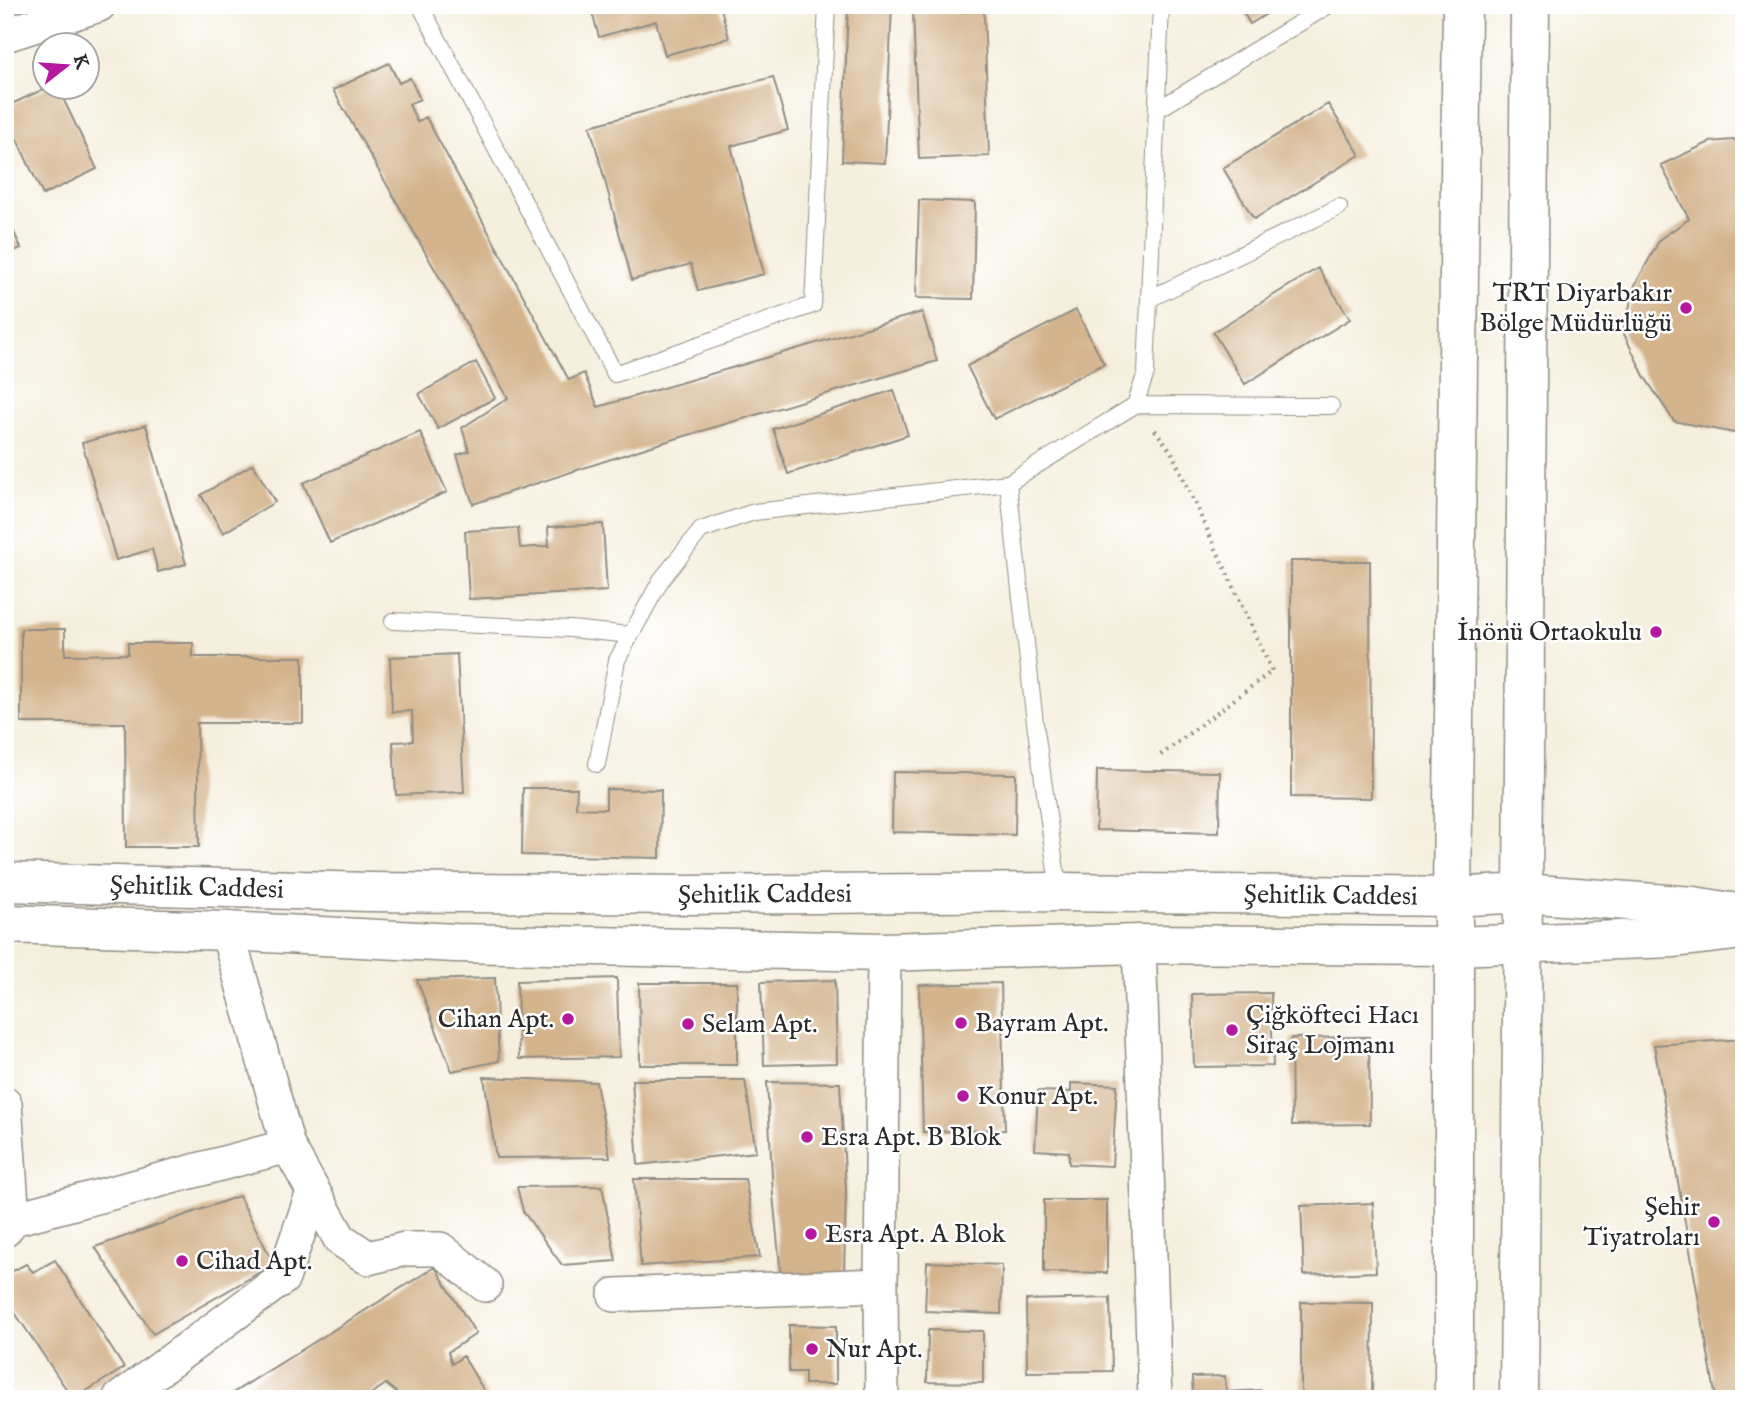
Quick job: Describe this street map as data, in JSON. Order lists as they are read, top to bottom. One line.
{"streets":{"street":["Şehitlik Caddesi"]},"places":["TRT Diyarbakır Bölge Müdürlüğü","İnönü Ortaokulu","Cihan Apt.","Bayram Apt.","Selam Apt.","Çiğköfteci Hacı Siraç Lojmanı","Konur Apt.","Esra Apt. B Blok","Şehir Tiyatroları","Esra Apt. A Blok","Cihad Apt.","Nur Apt."],"north":"right"}
